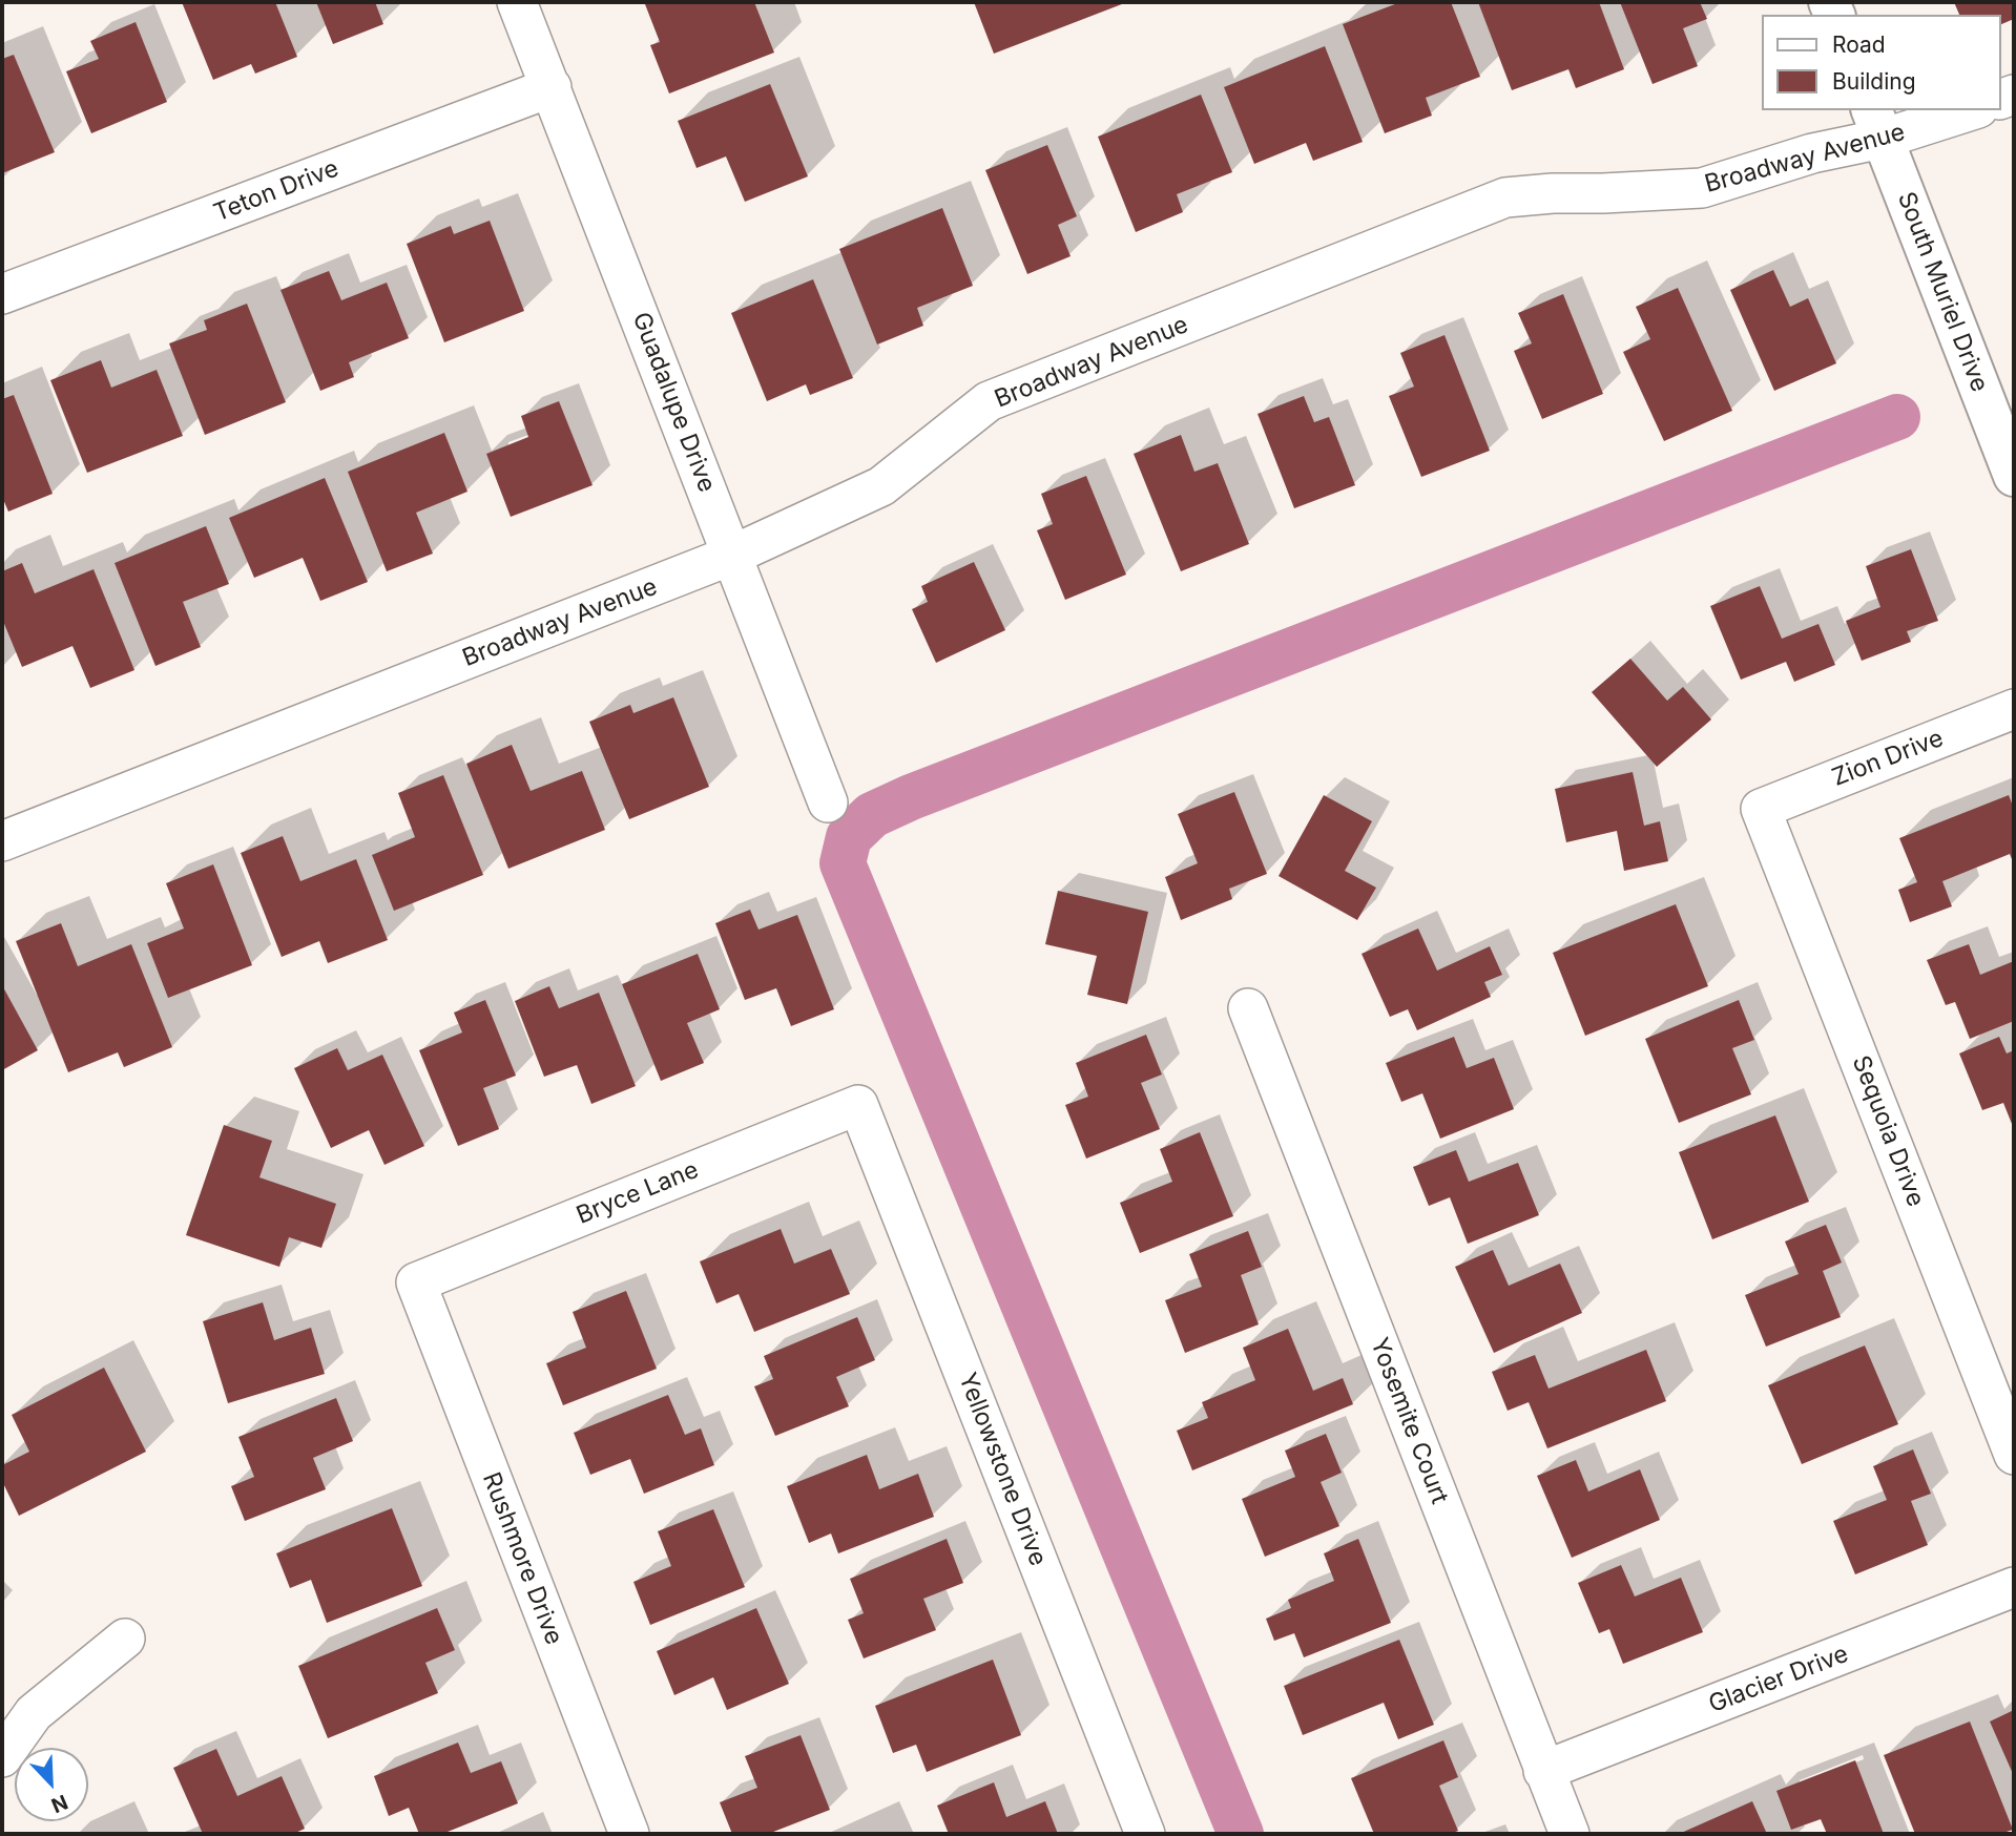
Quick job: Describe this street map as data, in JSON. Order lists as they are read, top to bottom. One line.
{"streets":{"street":["Broadway Avenue","Teton Drive","South Muriel Drive","Guadalupe Drive","Zion Drive","Sequoia Drive","Bryce Lane","Yosemite Court","Yellowstone Drive","Rushmore Drive","Glacier Drive"]},"crossings":[["Broadway Avenue","South Muriel Drive"],["Broadway Avenue","Guadalupe Drive"],["Teton Drive","Guadalupe Drive"],["Zion Drive","Sequoia Drive"],["Bryce Lane","Yellowstone Drive"],["Bryce Lane","Rushmore Drive"],["Yosemite Court","Glacier Drive"]],"legend":["Road","Building"],"north":"bottom right"}
